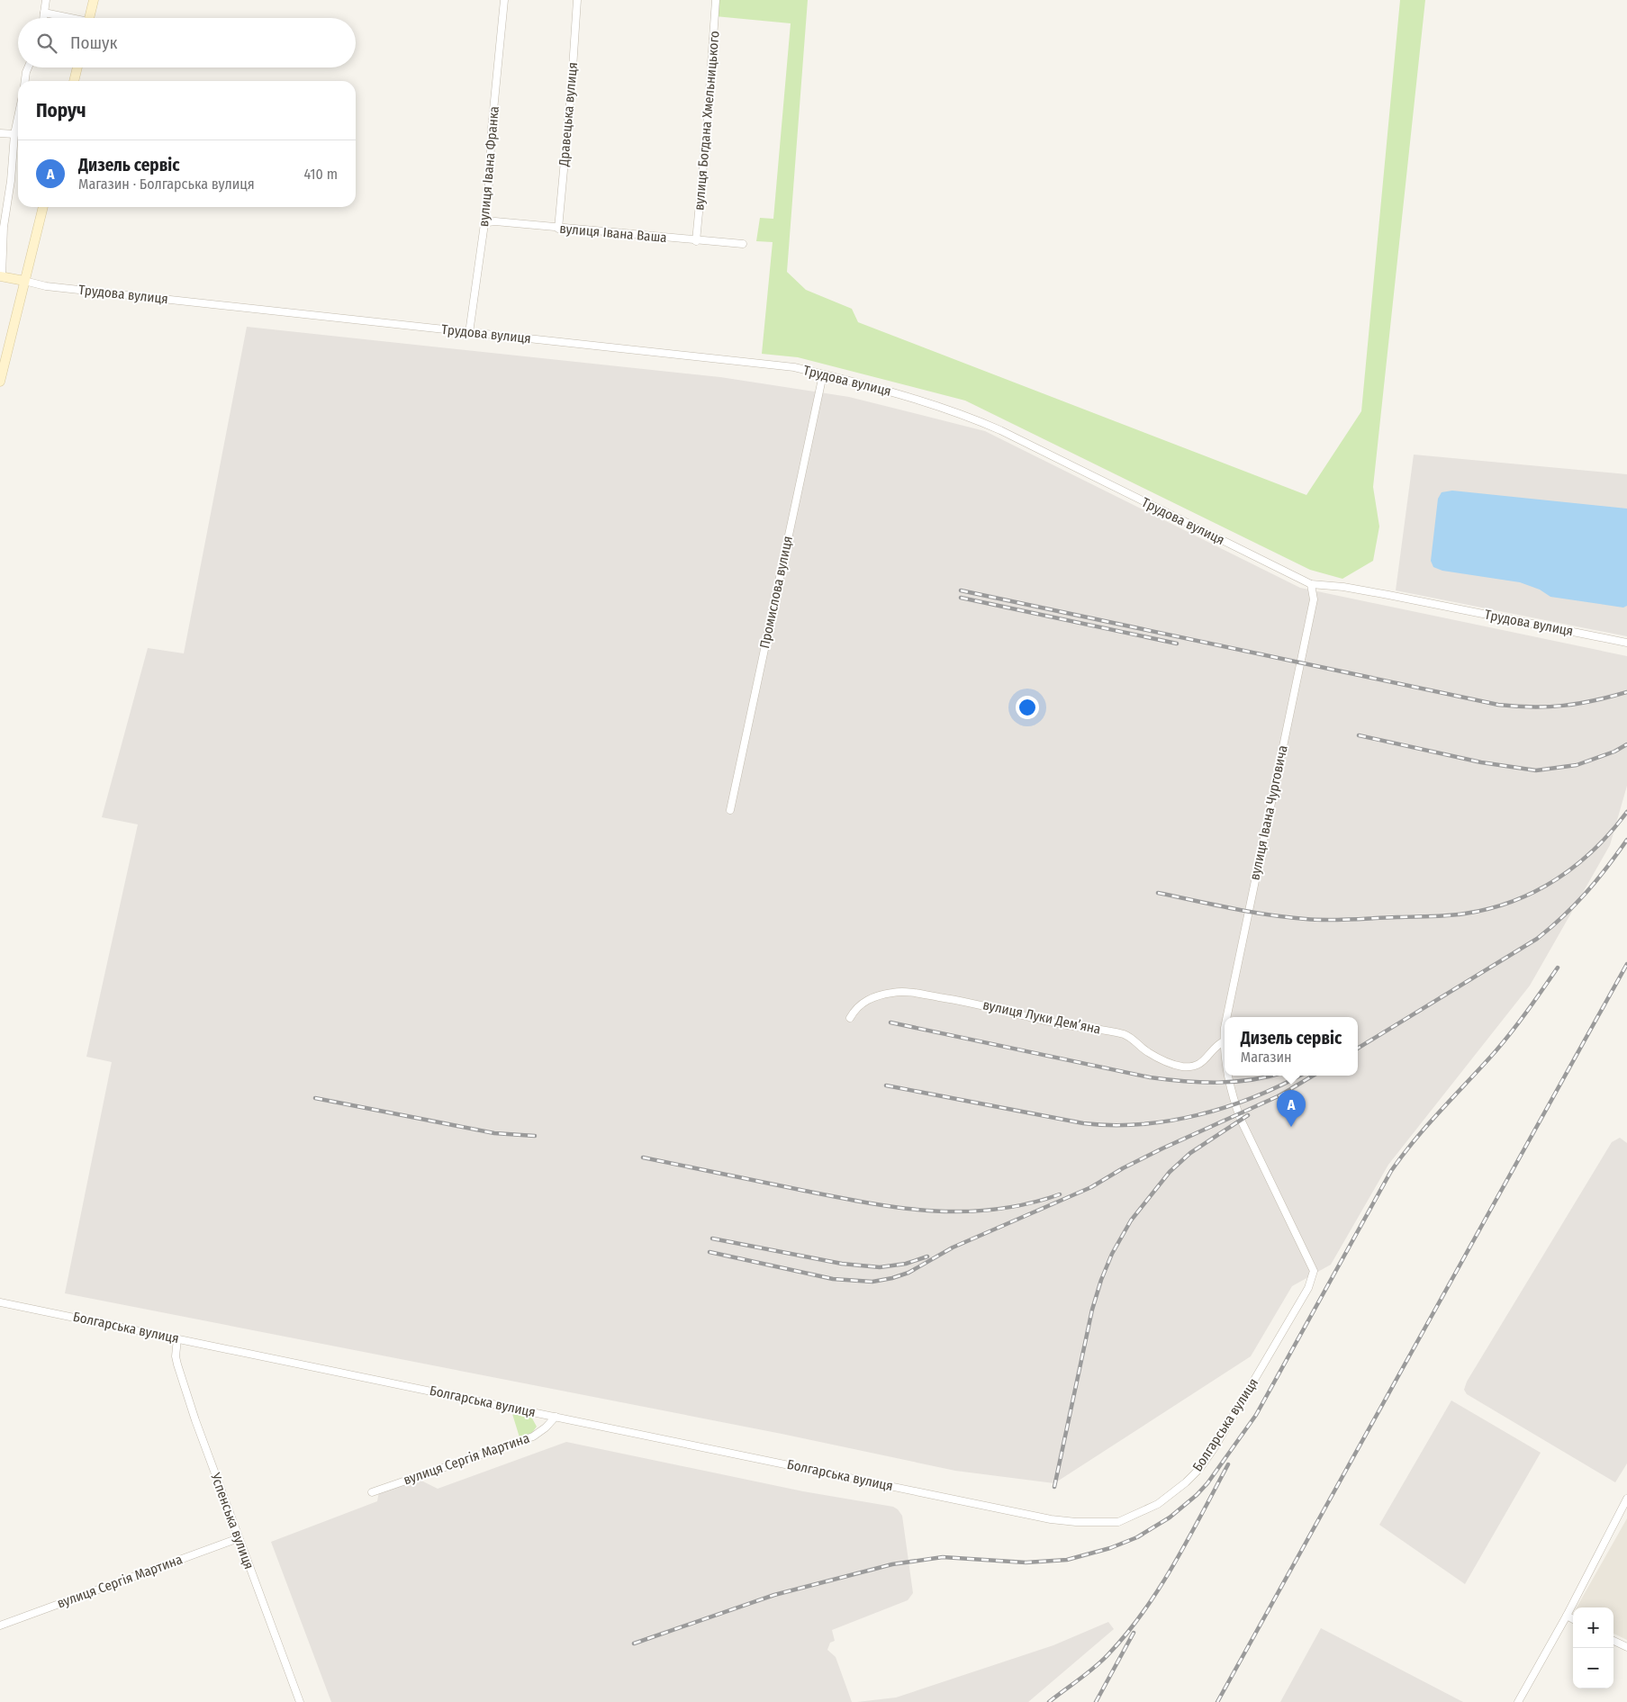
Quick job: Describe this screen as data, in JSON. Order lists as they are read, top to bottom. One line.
{"streets":{"street":["Дравецька вулиця","вулиця Богдана Хмельницького","вулиця Івана Франка","вулиця Івана Ваша","Трудова вулиця","Промислова вулиця","вулиця Івана Чурговича","вулиця Луки Демʼяна","Болгарська вулиця","вулиця Сергія Мартина","Успенська вулиця"]},"crossings":[["Дравецька вулиця","вулиця Івана Ваша"],["вулиця Богдана Хмельницького","вулиця Івана Ваша"],["вулиця Івана Франка","вулиця Івана Ваша"],["вулиця Івана Франка","Трудова вулиця"],["Трудова вулиця","Промислова вулиця"],["Трудова вулиця","вулиця Івана Чурговича"],["вулиця Івана Чурговича","вулиця Луки Демʼяна"],["вулиця Івана Чурговича","Болгарська вулиця"],["вулиця Луки Демʼяна","Болгарська вулиця"],["Болгарська вулиця","вулиця Сергія Мартина"],["Болгарська вулиця","Успенська вулиця"],["вулиця Сергія Мартина","Успенська вулиця"]],"page":{"search":"Пошук","heading":"Поруч","list":[{"mark":"A","name":"Дизель сервіс","note":"Магазин · Болгарська вулиця","value":"410 m"}],"popup":["Дизель сервіс","Магазин"],"pins":"A","map_buttons":["+","−"]}}
